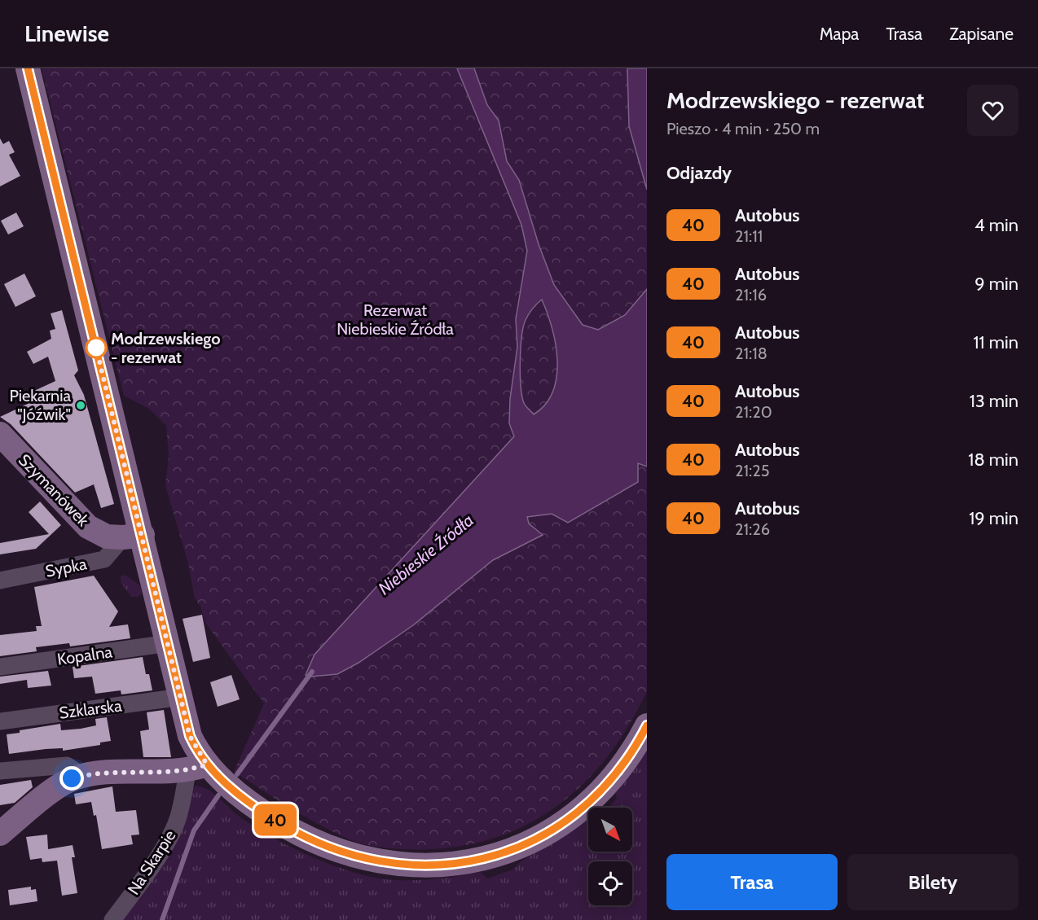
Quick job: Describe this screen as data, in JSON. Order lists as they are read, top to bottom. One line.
{"streets":{"street":["Szymanówek","Sypka","Kopalna","Szklarska","Na Skarpie"]},"crossings":[["Szymanówek","Sypka"]],"water":["Niebieskie Źródła"],"parks":["Rezerwat Niebieskie Źródła"],"places":["Modrzewskiego - rezerwat","Piekarnia \"Jóźwik\""],"lines":["bus line 40"],"north":"bottom right","page":{"header":"Linewise","nav":["Mapa","Trasa","Zapisane"],"on_map":"40","heading":[["Modrzewskiego - rezerwat","Pieszo · 4 min · 250 m"],"Odjazdy"],"list":[{"mark":"40","name":"Autobus","note":"21:11","value":"4 min"},{"mark":"40","name":"Autobus","note":"21:16","value":"9 min"},{"mark":"40","name":"Autobus","note":"21:18","value":"11 min"},{"mark":"40","name":"Autobus","note":"21:20","value":"13 min"},{"mark":"40","name":"Autobus","note":"21:25","value":"18 min"},{"mark":"40","name":"Autobus","note":"21:26","value":"19 min"}],"buttons":["Trasa","Bilety"]}}
